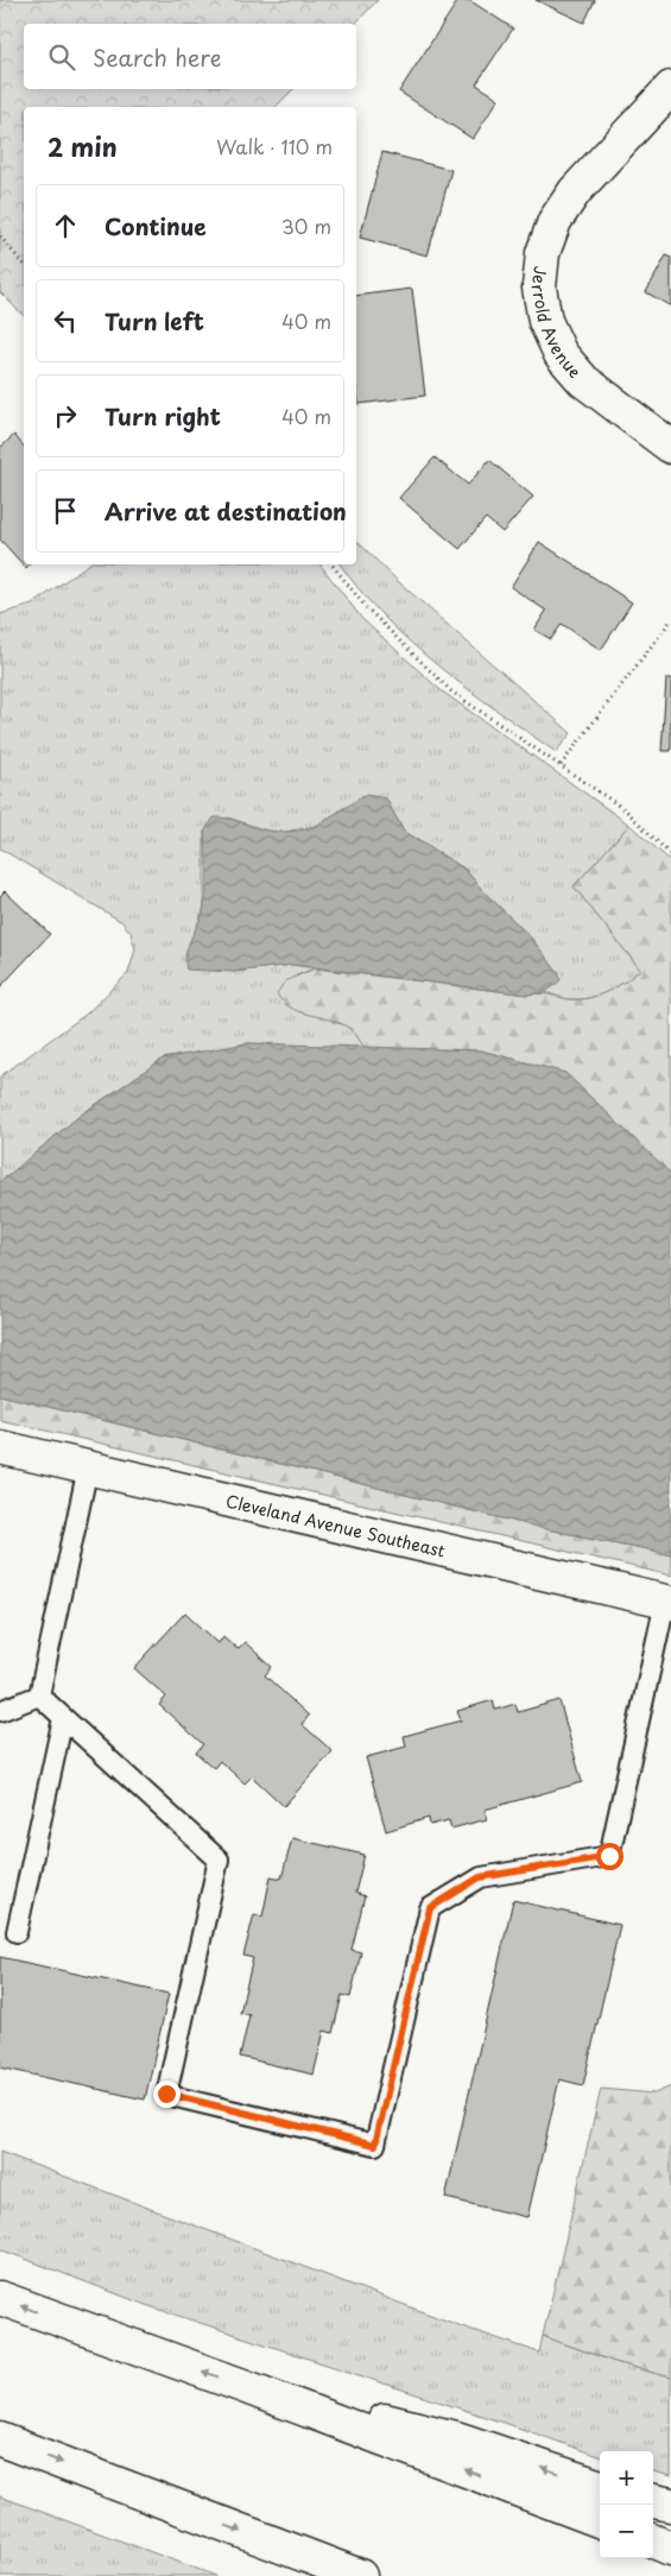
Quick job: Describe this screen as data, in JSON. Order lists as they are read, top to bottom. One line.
{"streets":{"main road":["Jerrold Avenue","Cleveland Avenue Southeast"]},"page":{"search":"Search here","heading":["2 min","Walk · 110 m"],"list":[["Continue","30 m"],["Turn left","40 m"],["Turn right","40 m"],"Arrive at destination"],"map_buttons":["+","−"]}}
